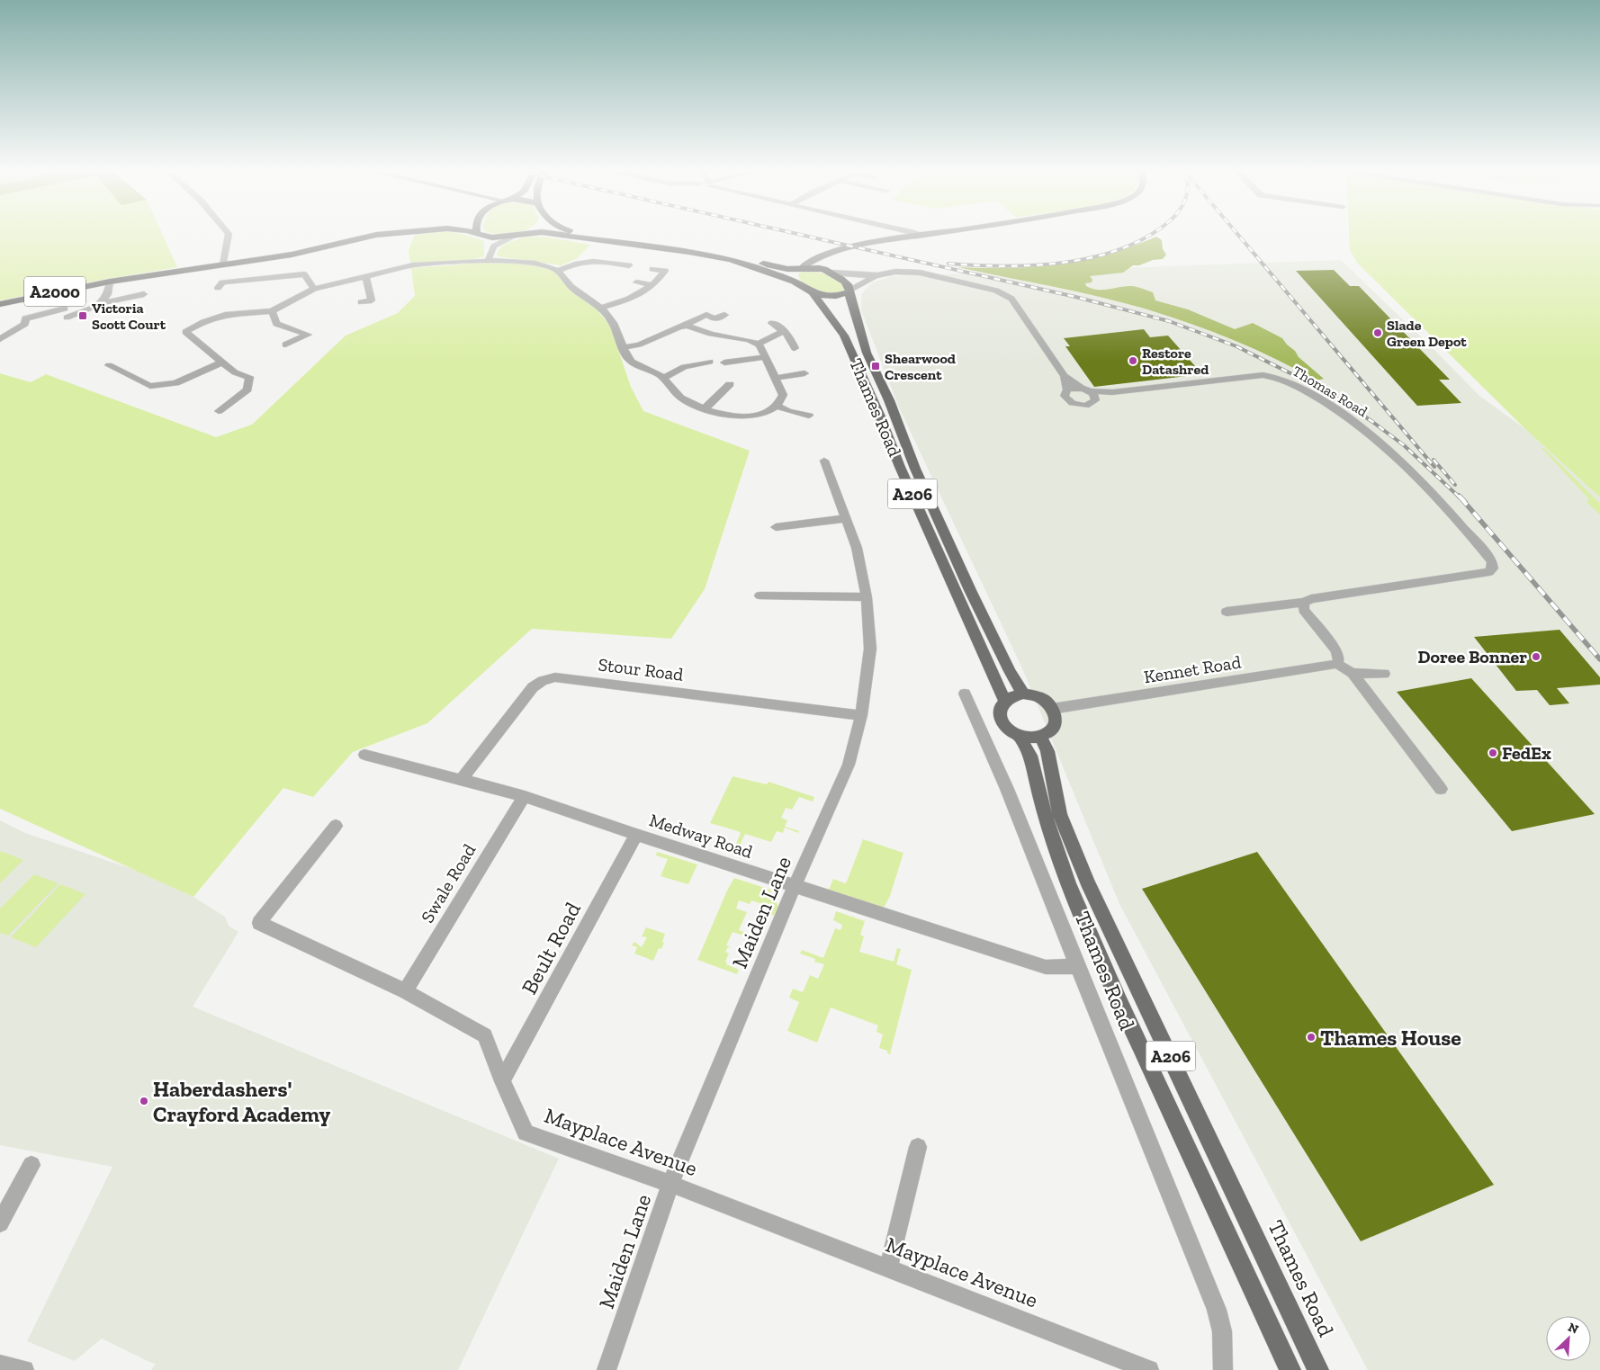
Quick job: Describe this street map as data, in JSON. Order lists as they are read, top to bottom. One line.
{"streets":{"main road":["A2000","Thames Road","A206"],"street":["Thomas Road","Stour Road","Kennet Road","Medway Road","Swale Road","Maiden Lane","Beult Road","Mayplace Avenue"]},"crossings":[["Thomas Road","Thames Road"],["Thames Road","Kennet Road"],["Thames Road","Medway Road"],["Stour Road","Medway Road"],["Stour Road","Maiden Lane"],["Medway Road","Swale Road"],["Medway Road","Maiden Lane"],["Medway Road","Beult Road"],["Swale Road","Mayplace Avenue"],["Maiden Lane","Mayplace Avenue"],["Beult Road","Mayplace Avenue"]],"places":{"transit":["Victoria Scott Court","Shearwood Crescent"],"other":["Slade Green Depot","Restore Datashred","Doree Bonner","FedEx","Thames House","Haberdashers' Crayford Academy"]},"north":"top right"}
